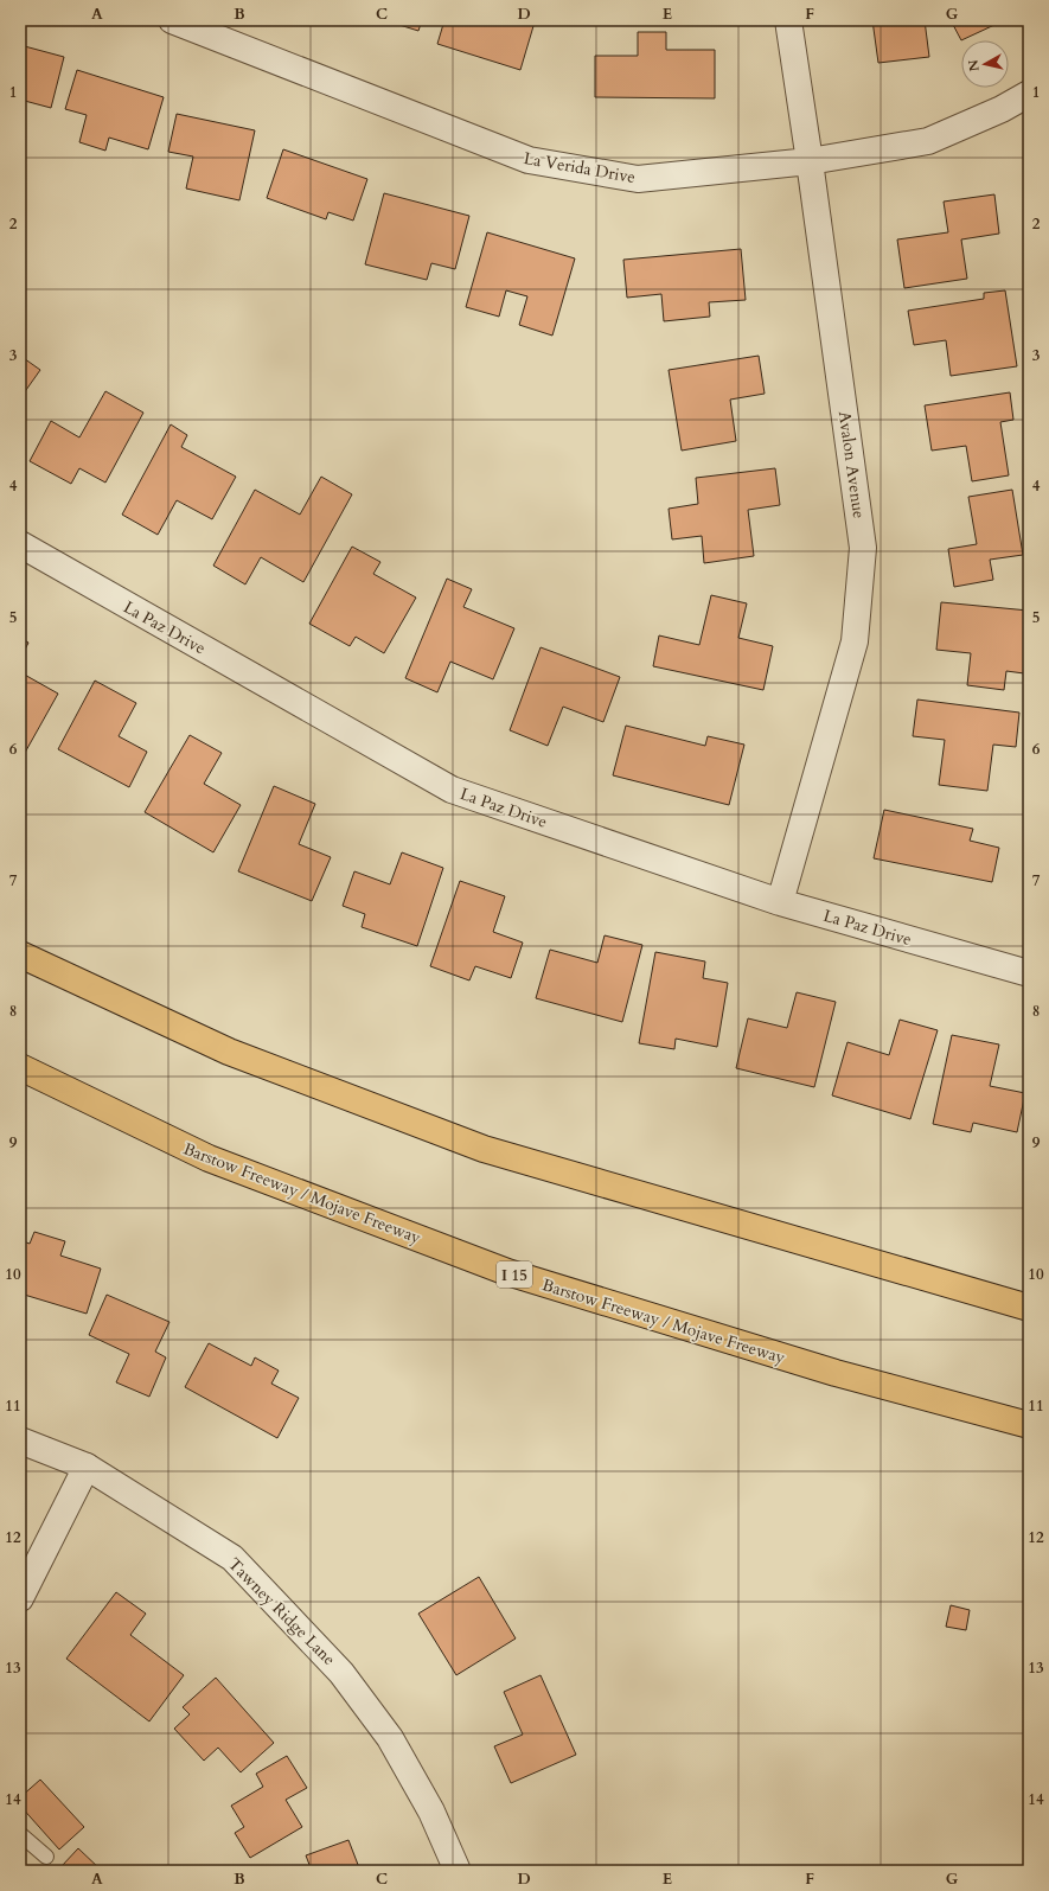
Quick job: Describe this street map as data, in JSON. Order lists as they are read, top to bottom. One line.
{"streets":{"highway":["Barstow Freeway / Mojave Freeway","I 15"],"street":["La Verida Drive","Avalon Avenue","La Paz Drive","Tawney Ridge Lane"]},"crossings":[["La Verida Drive","Avalon Avenue"],["Avalon Avenue","La Paz Drive"]],"north":"left","grid":{"columns":["A","B","C","D","E","F","G"],"rows":["1","2","3","4","5","6","7","8","9","10","11","12","13","14"]}}
